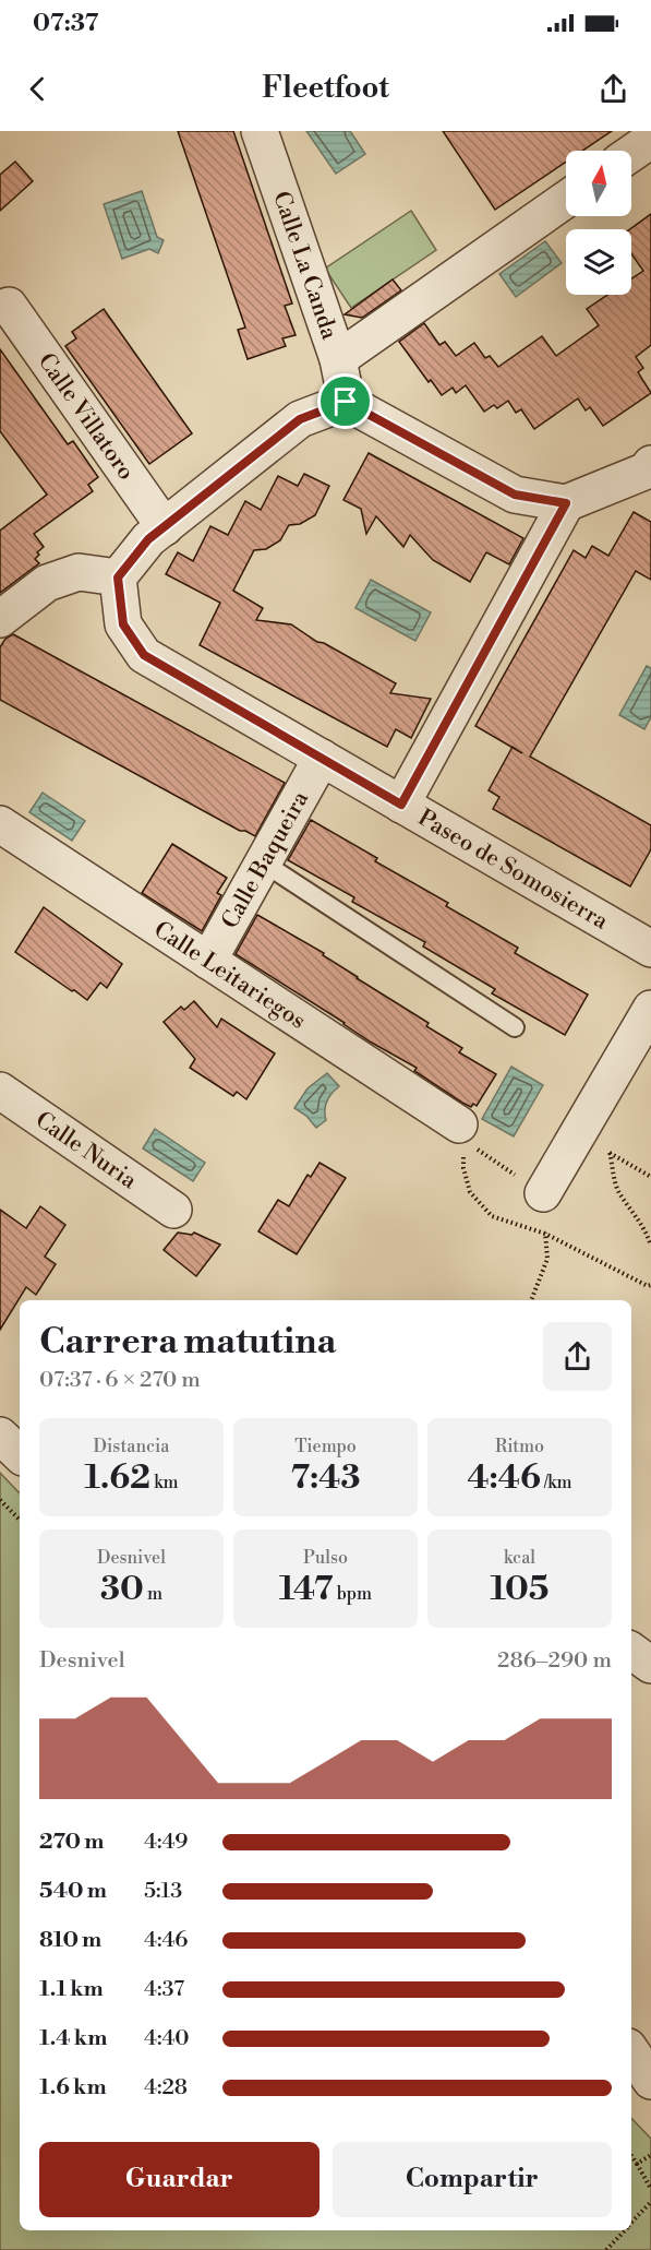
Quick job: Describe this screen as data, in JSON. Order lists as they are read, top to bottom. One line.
{"streets":{"street":["Calle La Canda","Calle Villatoro","Calle Baqueira","Paseo de Somosierra","Calle Leitariegos","Calle Nuria"]},"crossings":[["Calle Baqueira","Paseo de Somosierra"],["Calle Baqueira","Calle Leitariegos"]],"north":"top","page":{"status":"07:37","header":"Fleetfoot","heading":["Carrera matutina","07:37 · 6 × 270 m"],"stats":[["Distancia","1.62 km"],["Tiempo","7:43"],["Ritmo","4:46 /km"],["Desnivel","30 m"],["Pulso","147 bpm"],["kcal","105"]],"chart":["Desnivel","286–290 m"],"list":[{"name":"270 m","note":"4:49"},{"name":"540 m","note":"5:13"},{"name":"810 m","note":"4:46"},{"name":"1.1 km","note":"4:37"},{"name":"1.4 km","note":"4:40"},{"name":"1.6 km","note":"4:28"}],"buttons":["Guardar","Compartir"]}}
